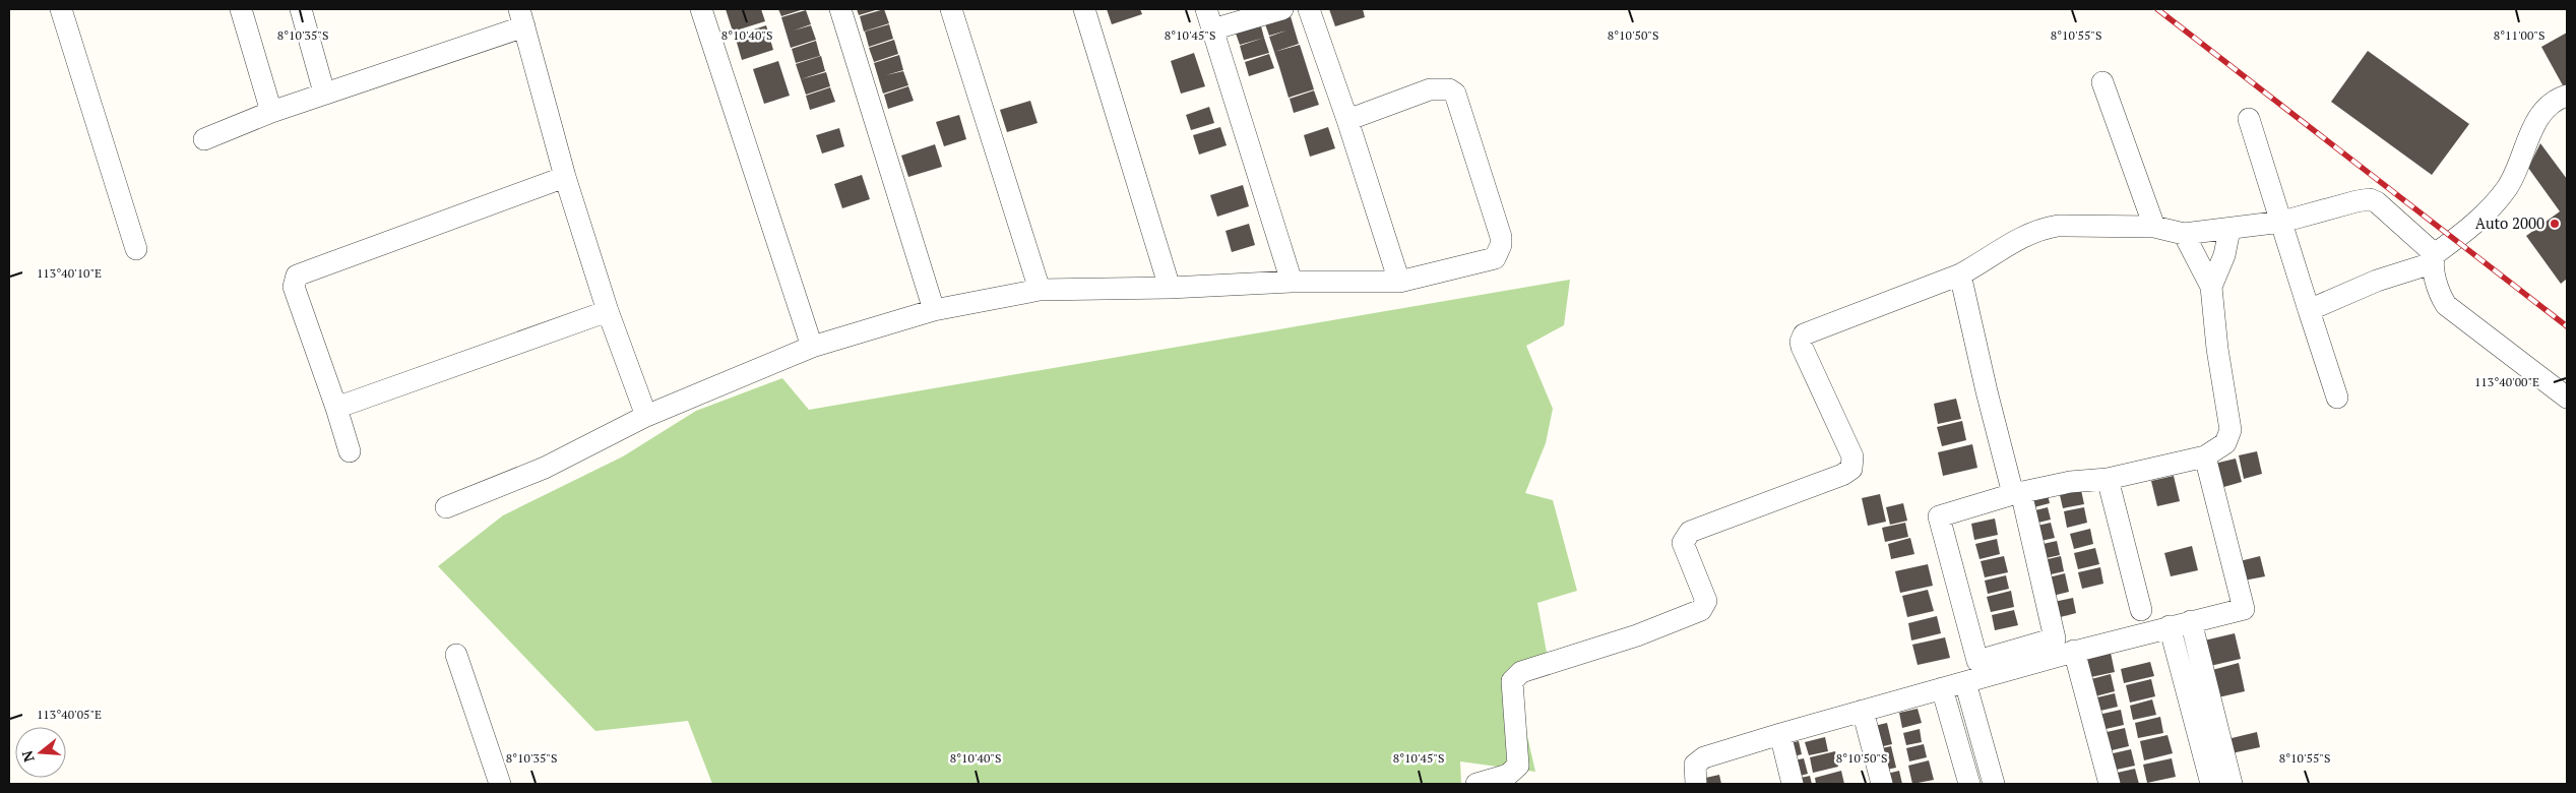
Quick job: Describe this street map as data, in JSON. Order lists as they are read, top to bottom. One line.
{"places":["Auto 2000"],"north":"left","coordinates":["8°10'35\"S","8°10'40\"S","8°10'45\"S","8°10'50\"S","8°10'55\"S","8°11'00\"S","113°40'10\"E","113°40'00\"E","113°40'05\"E"]}
